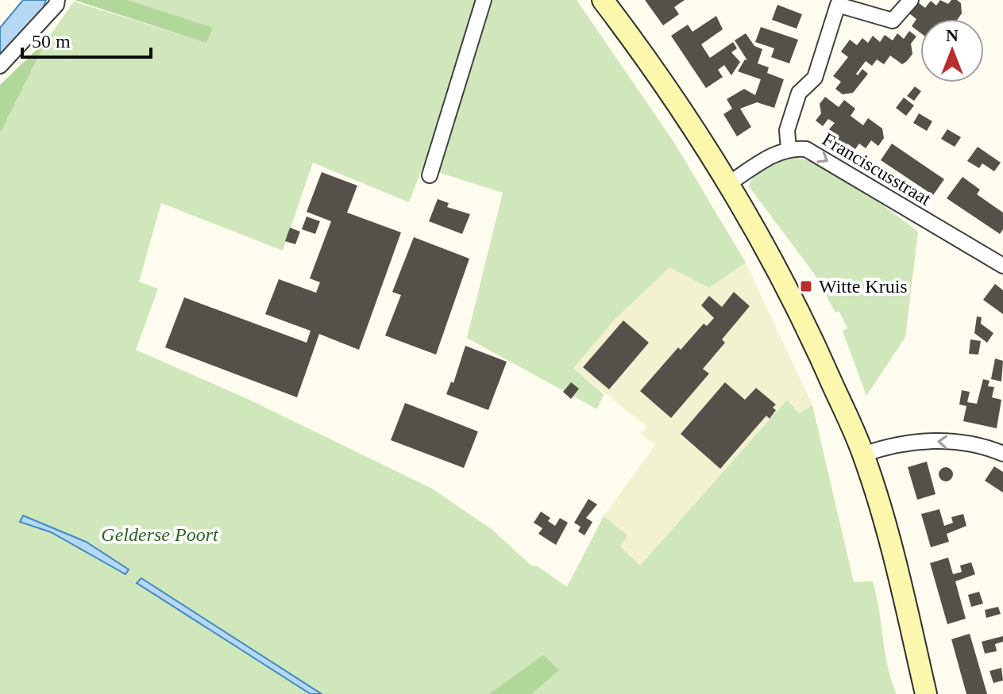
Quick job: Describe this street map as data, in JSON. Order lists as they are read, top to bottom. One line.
{"streets":{"street":["Franciscusstraat"]},"one_way":["Franciscusstraat"],"parks":["Gelderse Poort"],"places":{"transit":["Witte Kruis"]},"scale_bar":"50 m","north":"top"}
